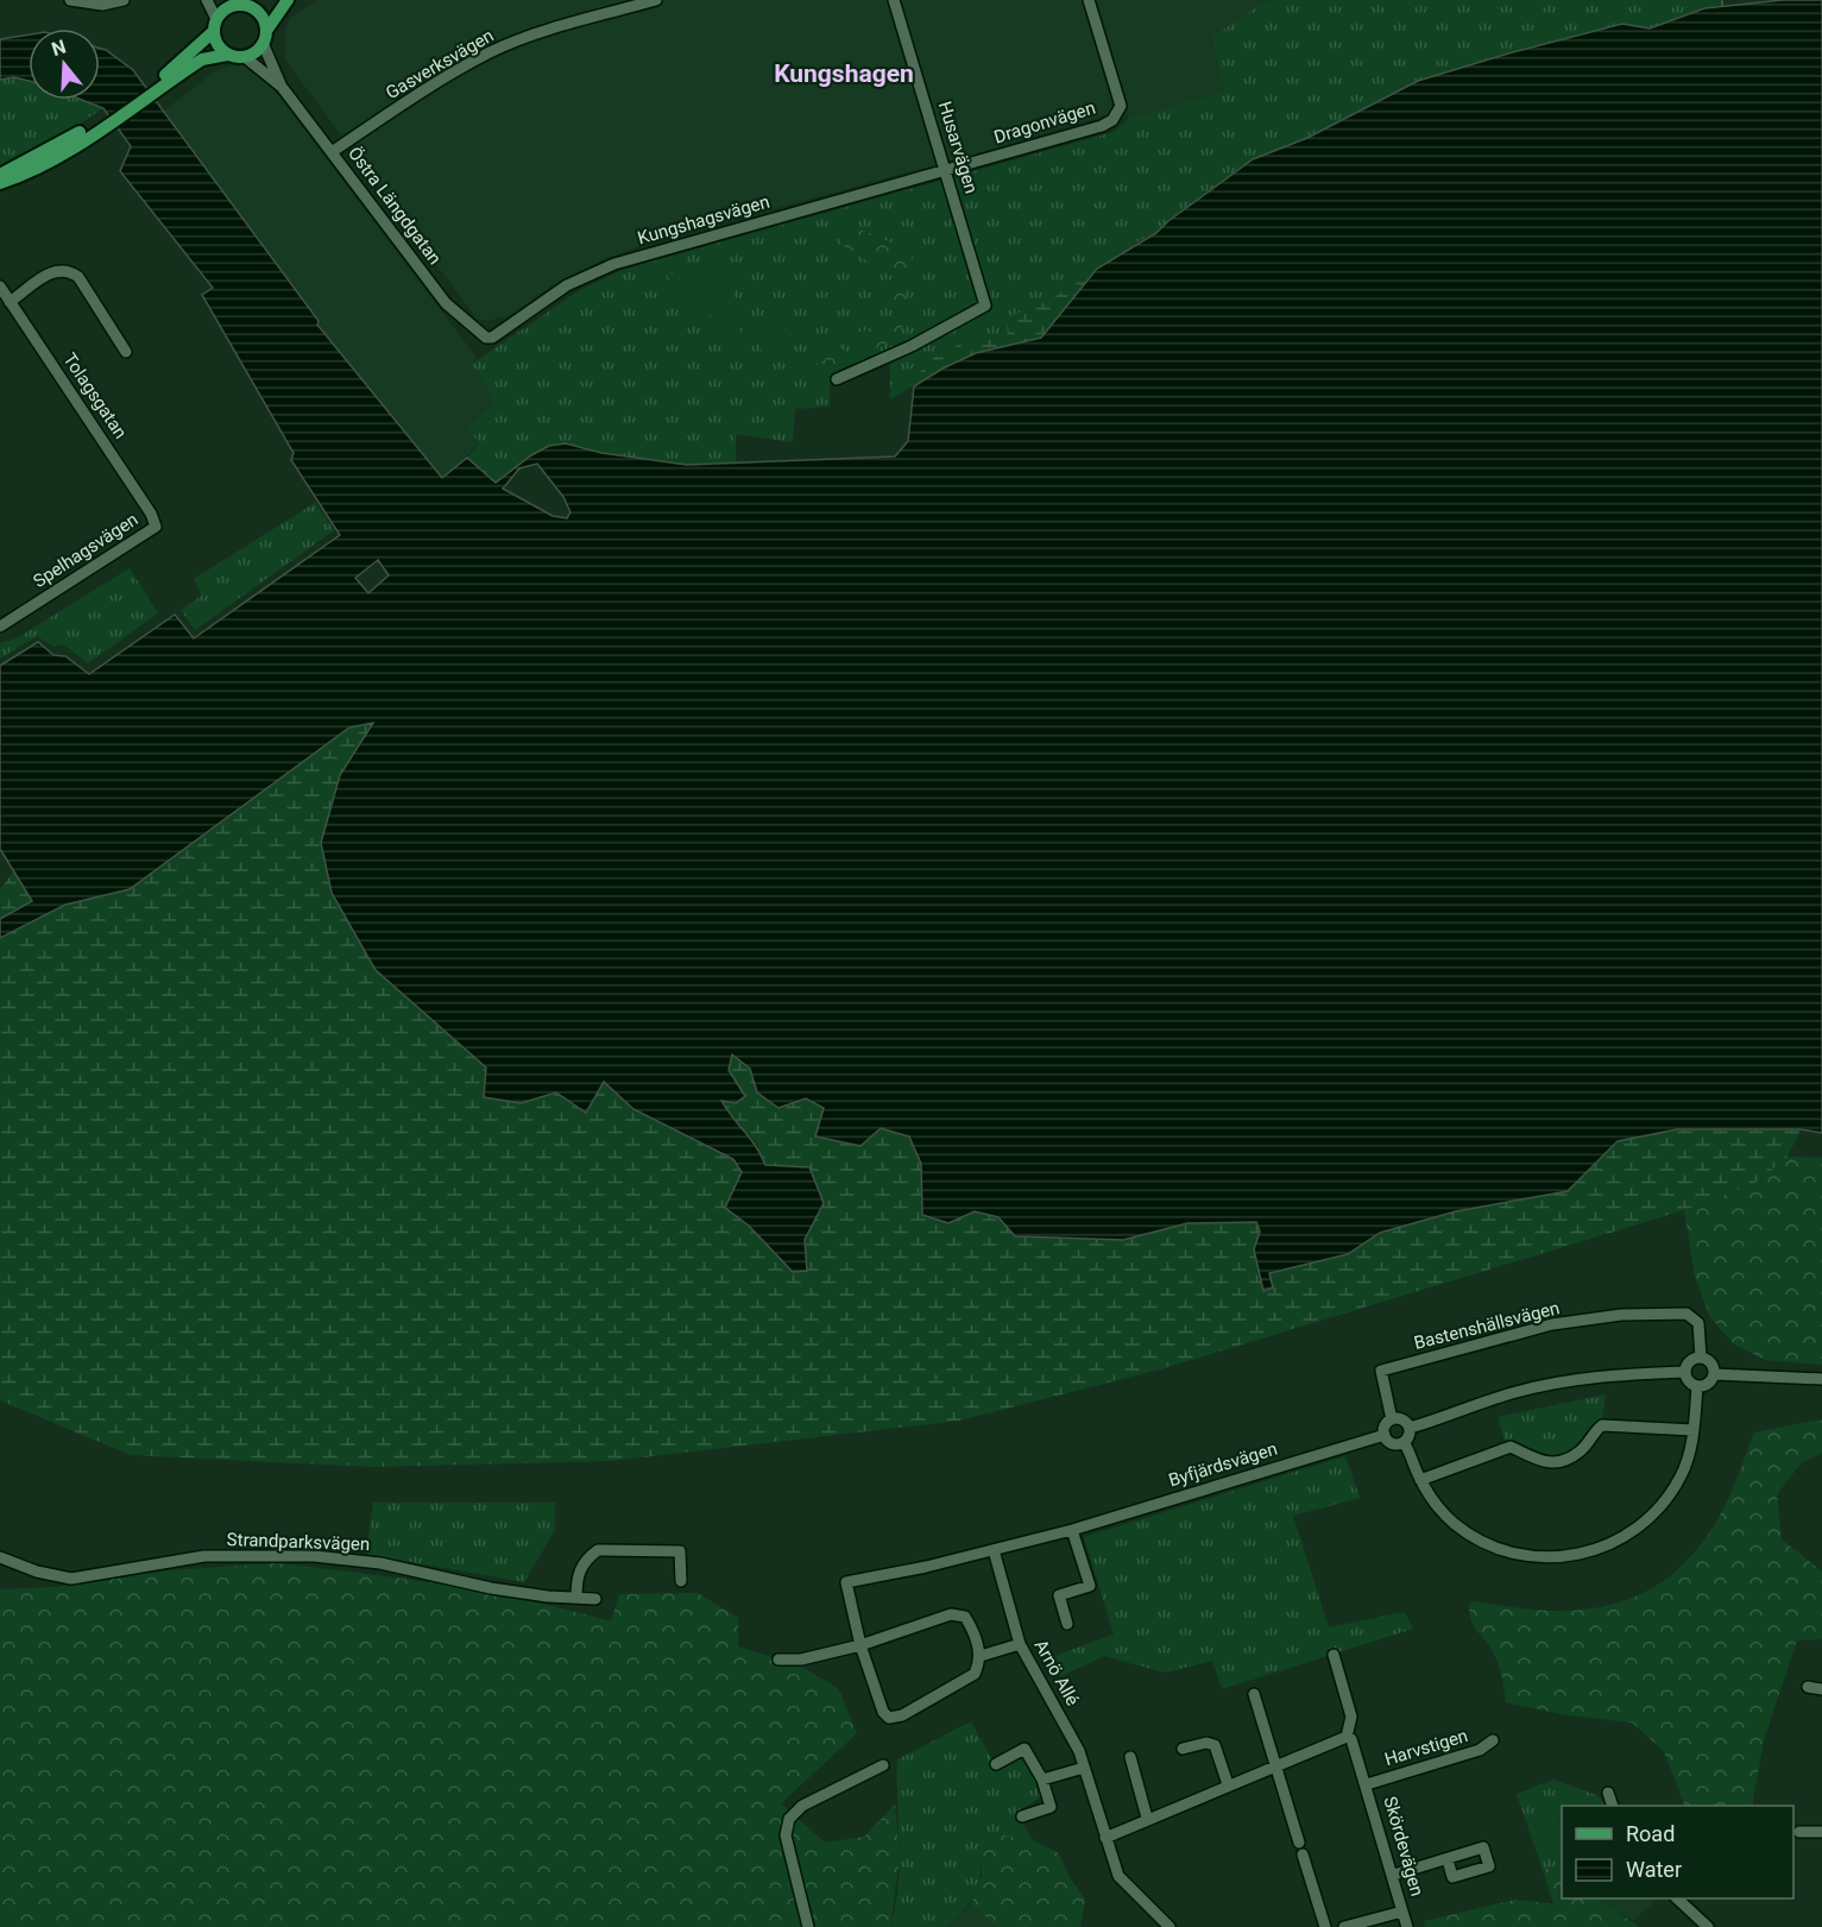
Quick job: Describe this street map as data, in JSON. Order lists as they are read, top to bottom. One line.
{"streets":{"street":["Gasverksvägen","Dragonvägen","Husarvägen","Östra Längdgatan","Kungshagsvägen","Tolagsgatan","Spelhagsvägen","Bastenshällsvägen","Byfjärdsvägen","Strandparksvägen","Arnö Allé","Harvstigen","Skördevägen"]},"crossings":[["Gasverksvägen","Östra Längdgatan"],["Dragonvägen","Husarvägen"],["Dragonvägen","Kungshagsvägen"],["Husarvägen","Kungshagsvägen"],["Östra Längdgatan","Kungshagsvägen"],["Tolagsgatan","Spelhagsvägen"],["Bastenshällsvägen","Byfjärdsvägen"],["Byfjärdsvägen","Arnö Allé"],["Harvstigen","Skördevägen"]],"districts":["Kungshagen"],"legend":["Road","Water"],"north":"top"}
